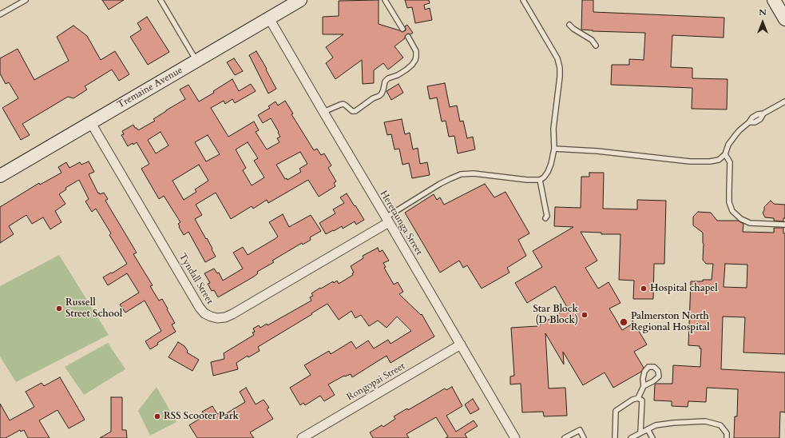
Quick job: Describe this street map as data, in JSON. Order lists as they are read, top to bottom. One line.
{"streets":{"main road":["Tremaine Avenue"],"street":["Heretaunga Street","Tyndall Street","Rongopai Street"]},"crossings":[["Tremaine Avenue","Heretaunga Street"],["Tremaine Avenue","Tyndall Street"],["Heretaunga Street","Tyndall Street"],["Heretaunga Street","Rongopai Street"]],"places":["Hospital chapel","Russell Street School","Star Block (D Block)","Palmerston North Regional Hospital","RSS Scooter Park"],"north":"top"}
